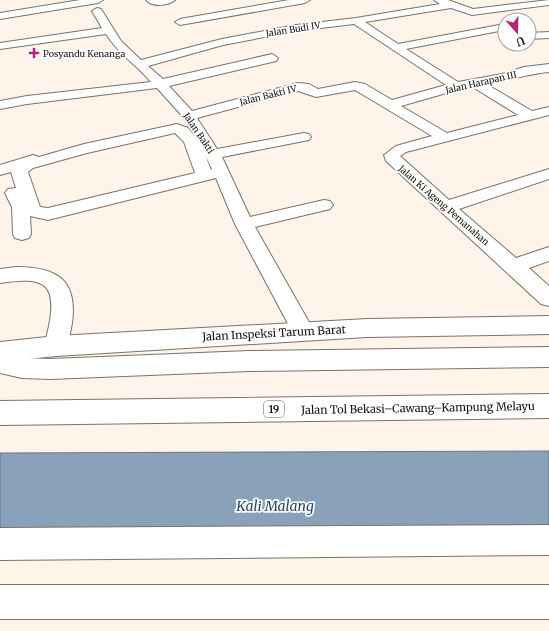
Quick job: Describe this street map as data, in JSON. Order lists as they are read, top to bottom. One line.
{"streets":{"main road":["Jalan Budi IV","Jalan Harapan III","Jalan Bakti IV","Jalan Bakti","Jalan Ki Ageng Pemanahan","Jalan Inspeksi Tarum Barat","Jalan Tol Bekasi–Cawang–Kampung Melayu","19"]},"crossings":[["Jalan Budi IV","Jalan Bakti"],["Jalan Harapan III","Jalan Bakti IV"],["Jalan Bakti IV","Jalan Bakti"],["Jalan Bakti IV","Jalan Ki Ageng Pemanahan"],["Jalan Bakti","Jalan Inspeksi Tarum Barat"]],"water":["Kali Malang"],"places":{"health":["Posyandu Kenanga"]},"north":"bottom"}
